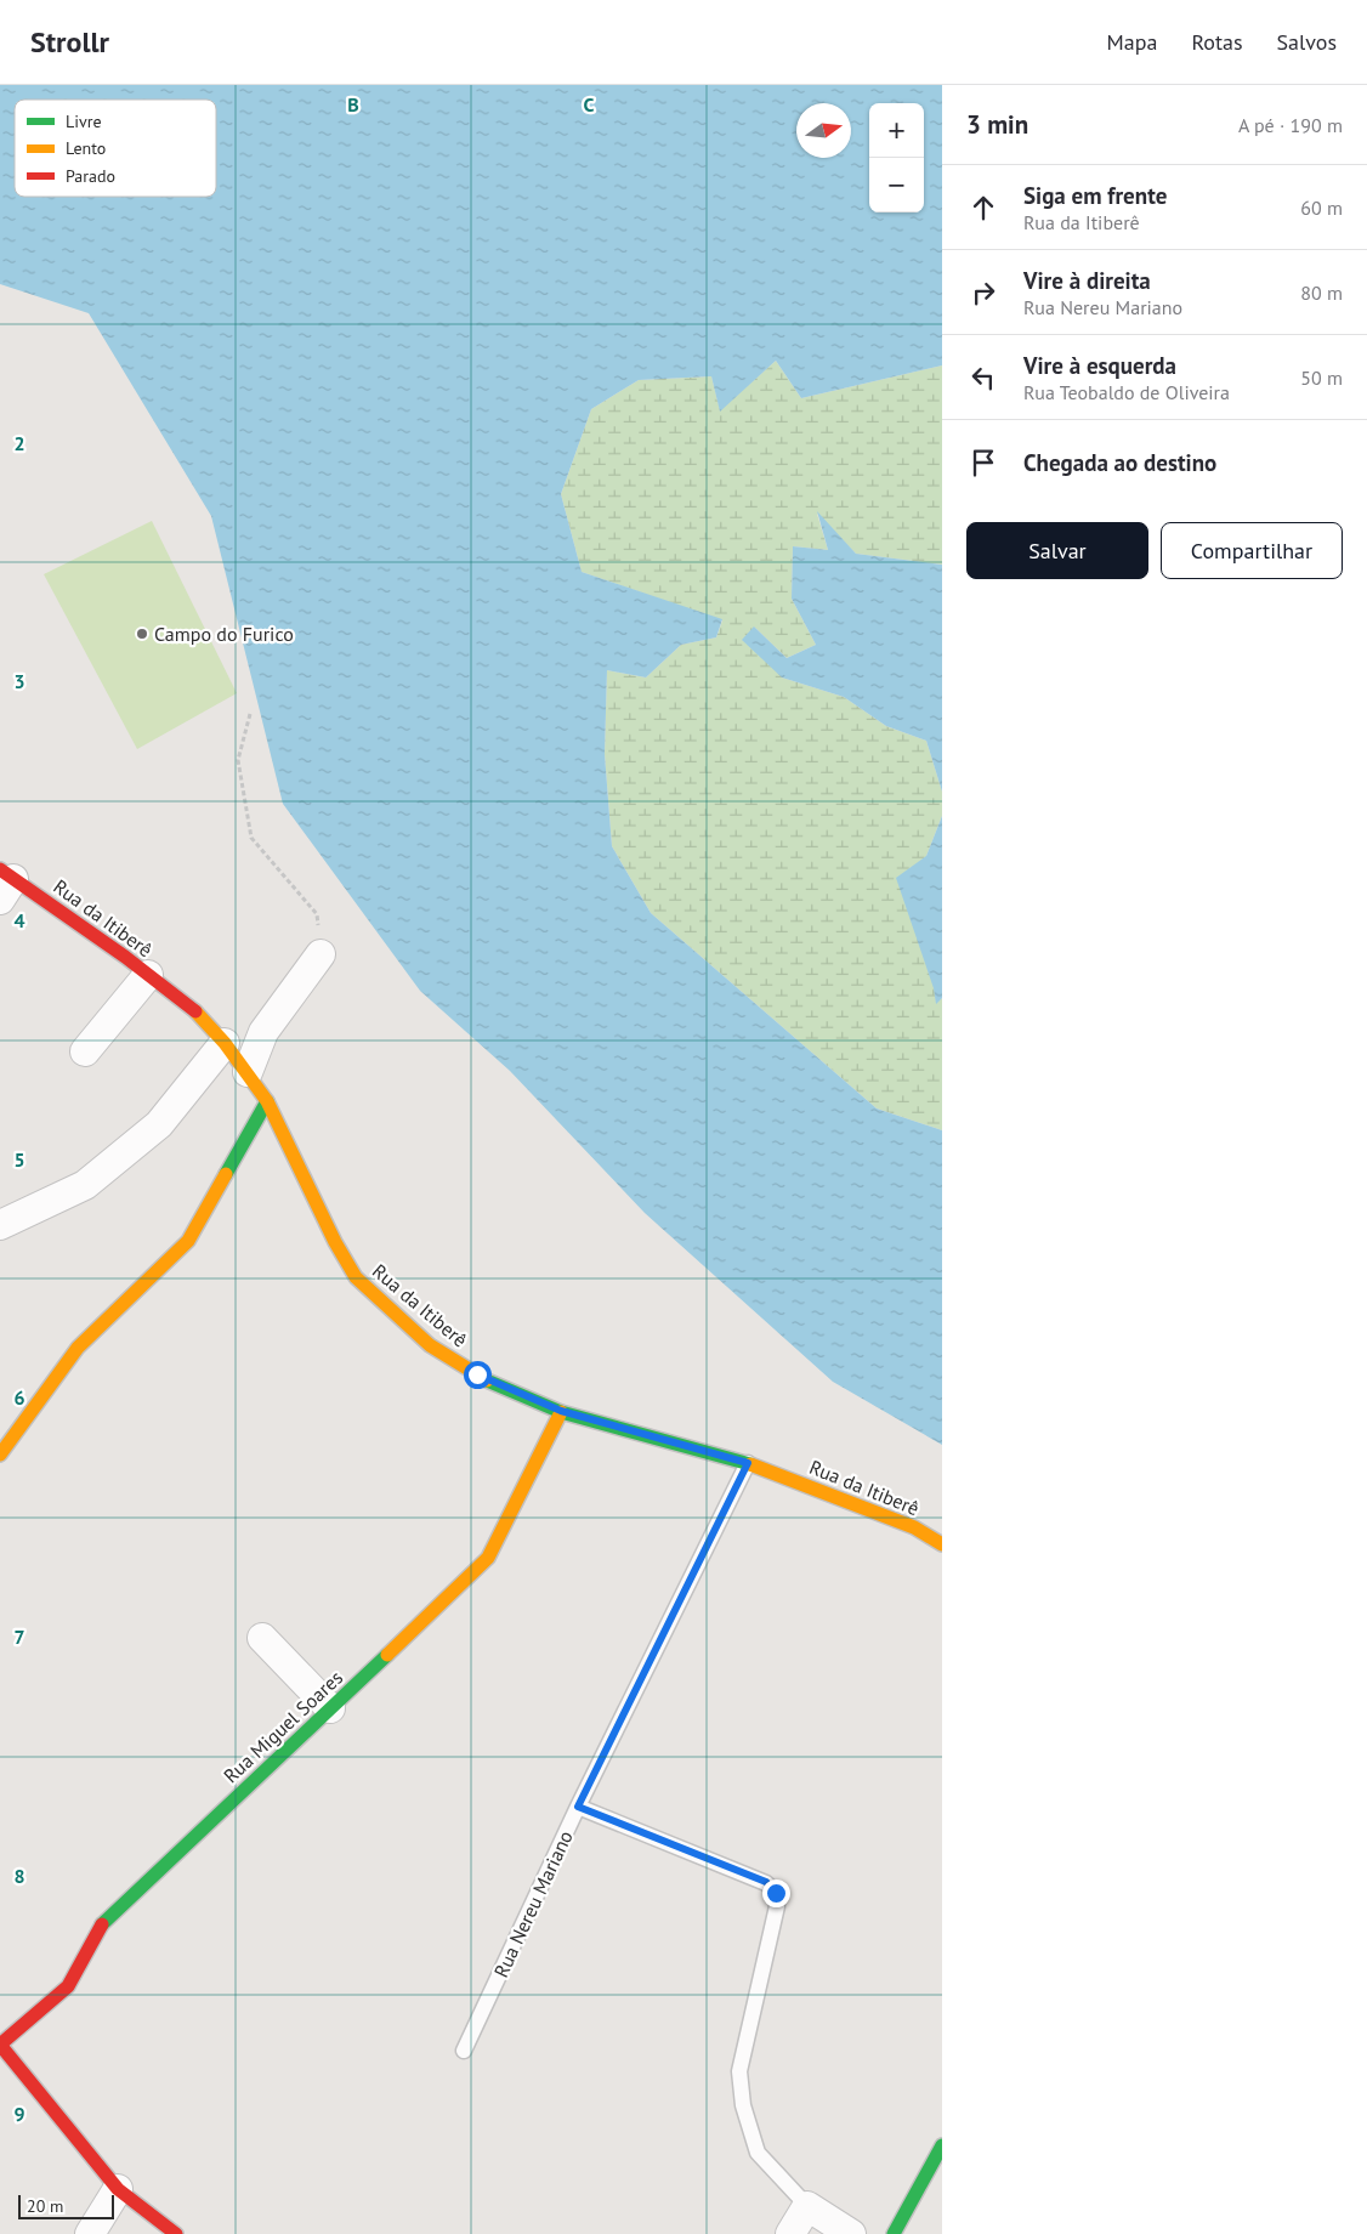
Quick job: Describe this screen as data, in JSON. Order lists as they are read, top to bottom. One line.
{"streets":{"street":["Rua da Itiberê","Rua Miguel Soares"],"lane":["Rua Nereu Mariano"]},"crossings":[["Rua da Itiberê","Rua Miguel Soares"],["Rua da Itiberê","Rua Nereu Mariano"]],"places":["Campo do Furico"],"legend":["Livre","Lento","Parado"],"scale_bar":"20 m","north":"right","page":{"header":"Strollr","nav":["Mapa","Rotas","Salvos"],"heading":["3 min","A pé · 190 m"],"map_buttons":["+","−"],"list":[["Siga em frente","Rua da Itiberê","60 m"],["Vire à direita","Rua Nereu Mariano","80 m"],["Vire à esquerda","Rua Teobaldo de Oliveira","50 m"],"Chegada ao destino"],"buttons":["Salvar","Compartilhar"],"scale":"20 m"},"grid":{"columns":["B","C"],"rows":["2","3","4","5","6","7","8","9"]}}
